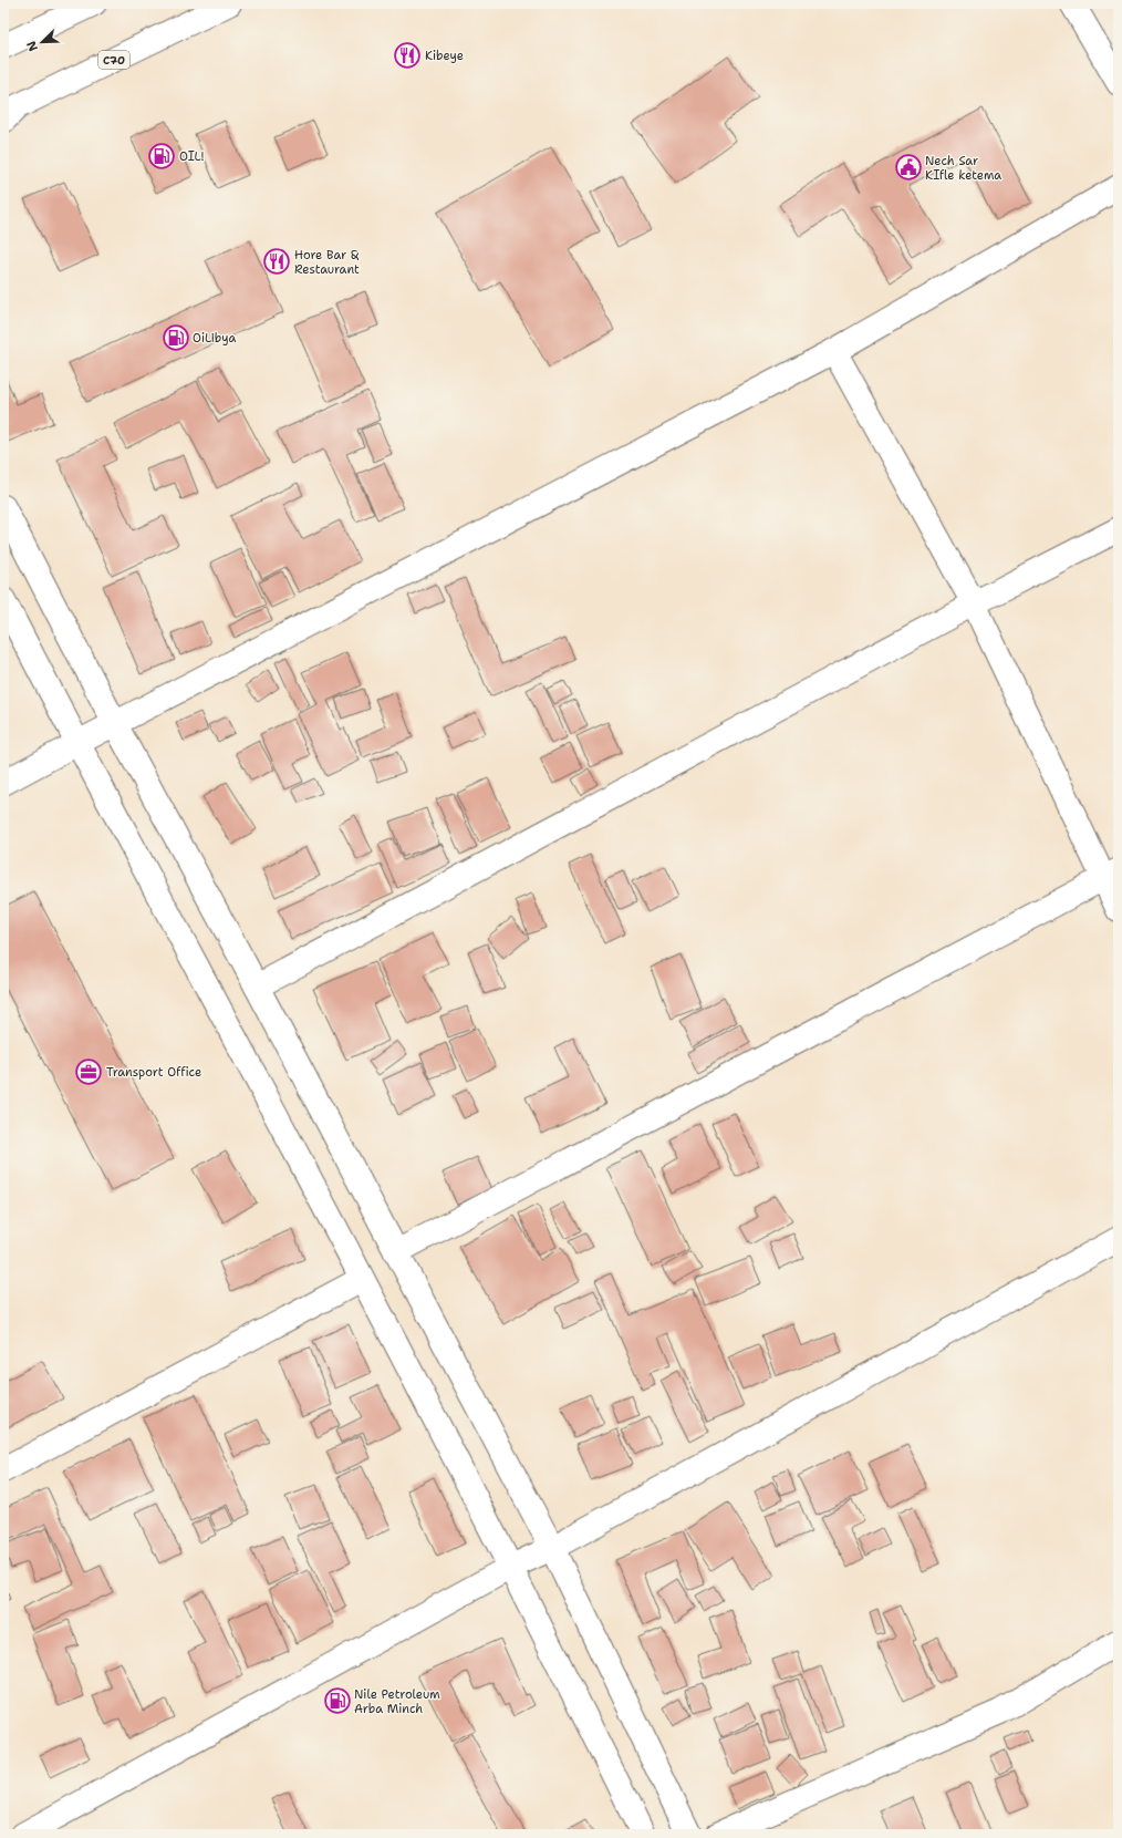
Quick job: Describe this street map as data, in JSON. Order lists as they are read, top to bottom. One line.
{"streets":{"main road":["C70"]},"places":{"restaurant":["Kibeye","Hore Bar & Restaurant"],"fuel station":["OIL!","OiLibya","Nile Petroleum Arba Minch"],"public building":["Nech Sar KIfle ketema"],"office":["Transport Office"]},"north":"bottom left"}
